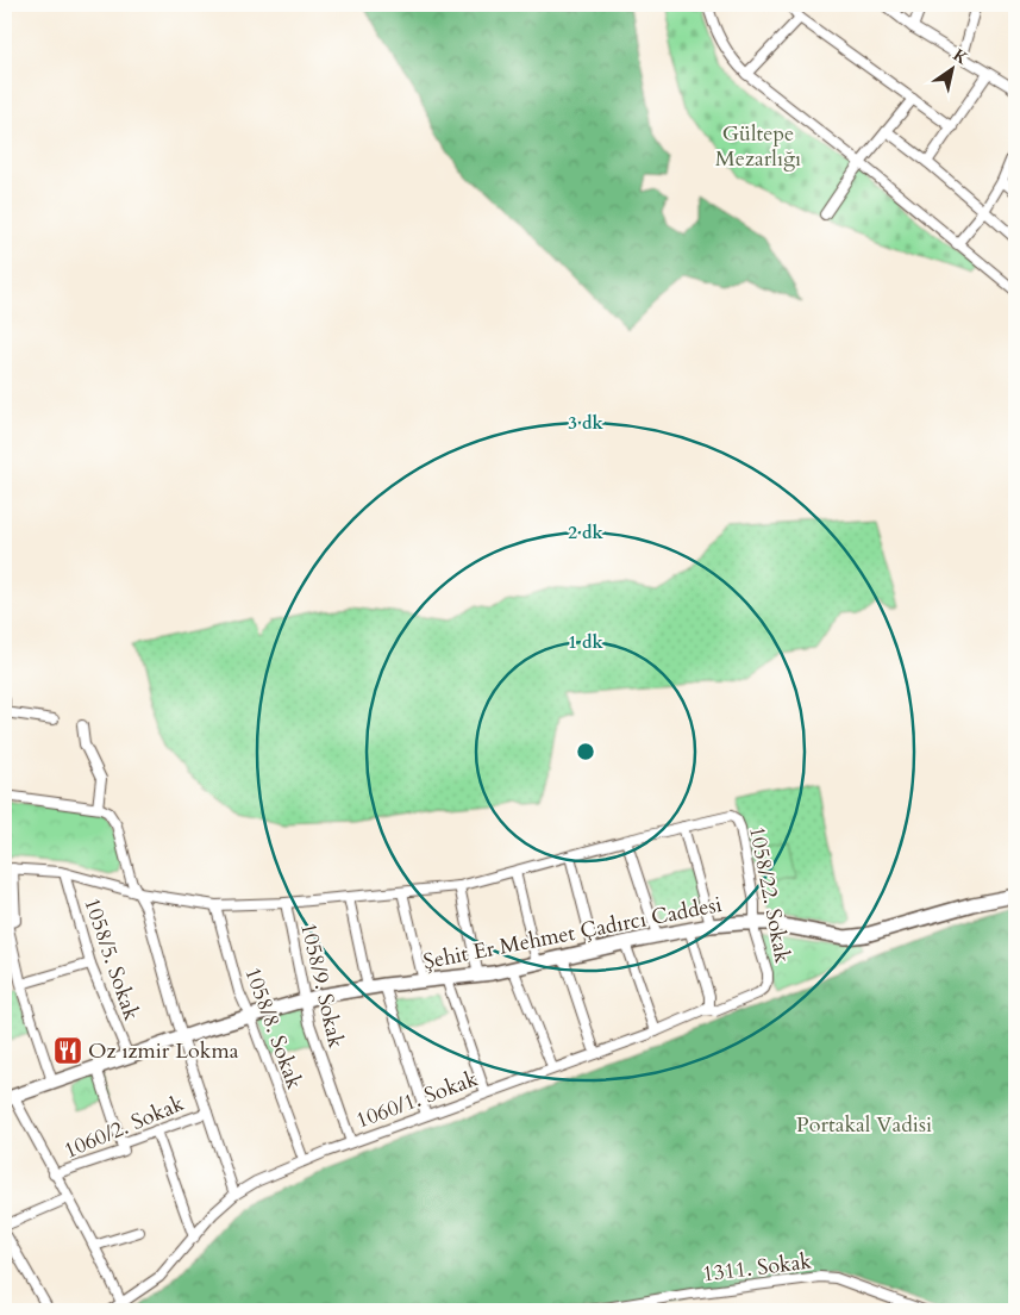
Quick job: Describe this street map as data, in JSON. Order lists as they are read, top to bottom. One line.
{"streets":{"main road":["Şehit Er Mehmet Çadırcı Caddesi"],"street":["1058/22. Sokak","1058/5. Sokak","1058/9. Sokak","1058/8. Sokak","1060/1. Sokak","1060/2. Sokak","1311. Sokak"]},"crossings":[["1058/22. Sokak","Şehit Er Mehmet Çadırcı Caddesi"],["1058/22. Sokak","1060/1. Sokak"],["Şehit Er Mehmet Çadırcı Caddesi","1058/5. Sokak"],["Şehit Er Mehmet Çadırcı Caddesi","1058/9. Sokak"],["Şehit Er Mehmet Çadırcı Caddesi","1058/8. Sokak"],["1058/9. Sokak","1060/1. Sokak"],["1058/8. Sokak","1060/1. Sokak"]],"parks":["Gültepe Mezarlığı","Portakal Vadisi"],"places":{"restaurant":["Oz ızmir Lokma"]},"north":"top right","rings":["3 dk","2 dk","1 dk"]}
